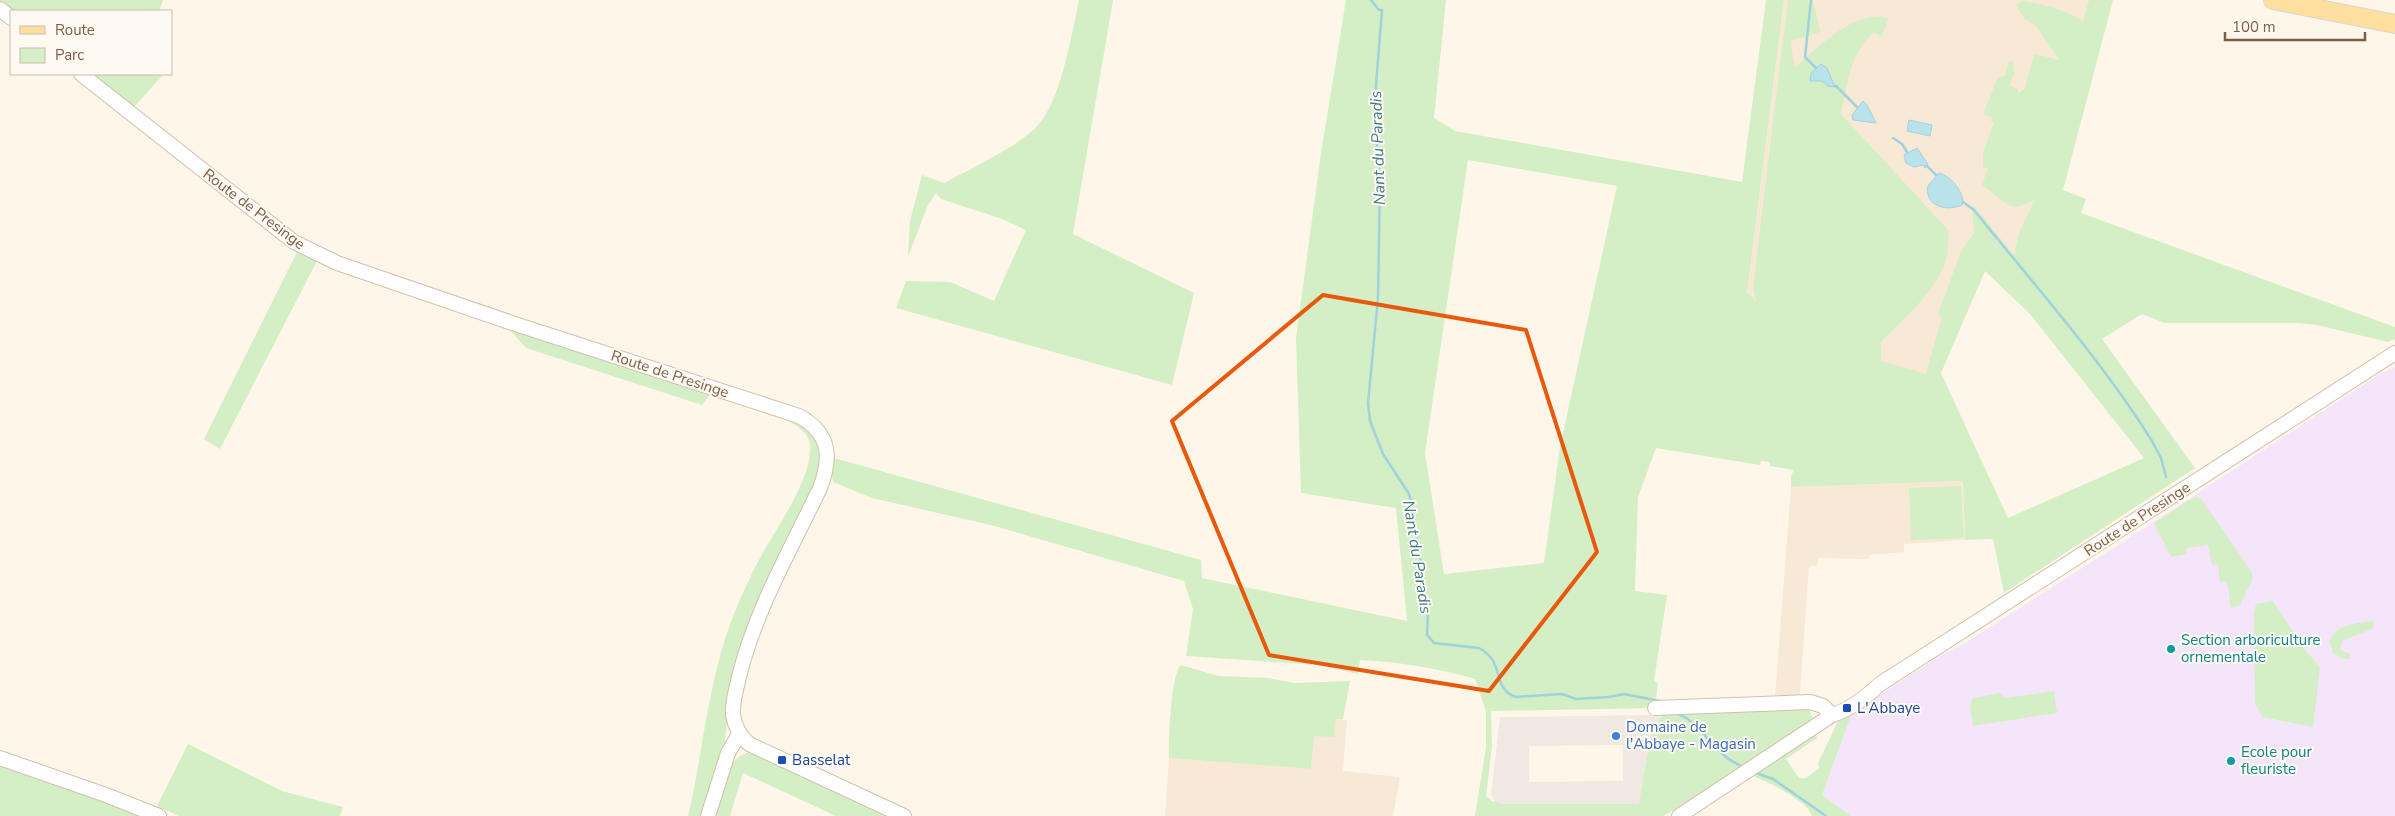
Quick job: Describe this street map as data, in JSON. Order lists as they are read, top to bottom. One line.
{"streets":{"street":["Route de Presinge"]},"water":["Nant du Paradis"],"places":{"other":["Section arboriculture ornementale","Domaine de l'Abbaye - Magasin","Ecole pour fleuriste"],"transit":["L'Abbaye","Basselat"]},"legend":["Route","Parc"],"scale_bar":"100 m"}
